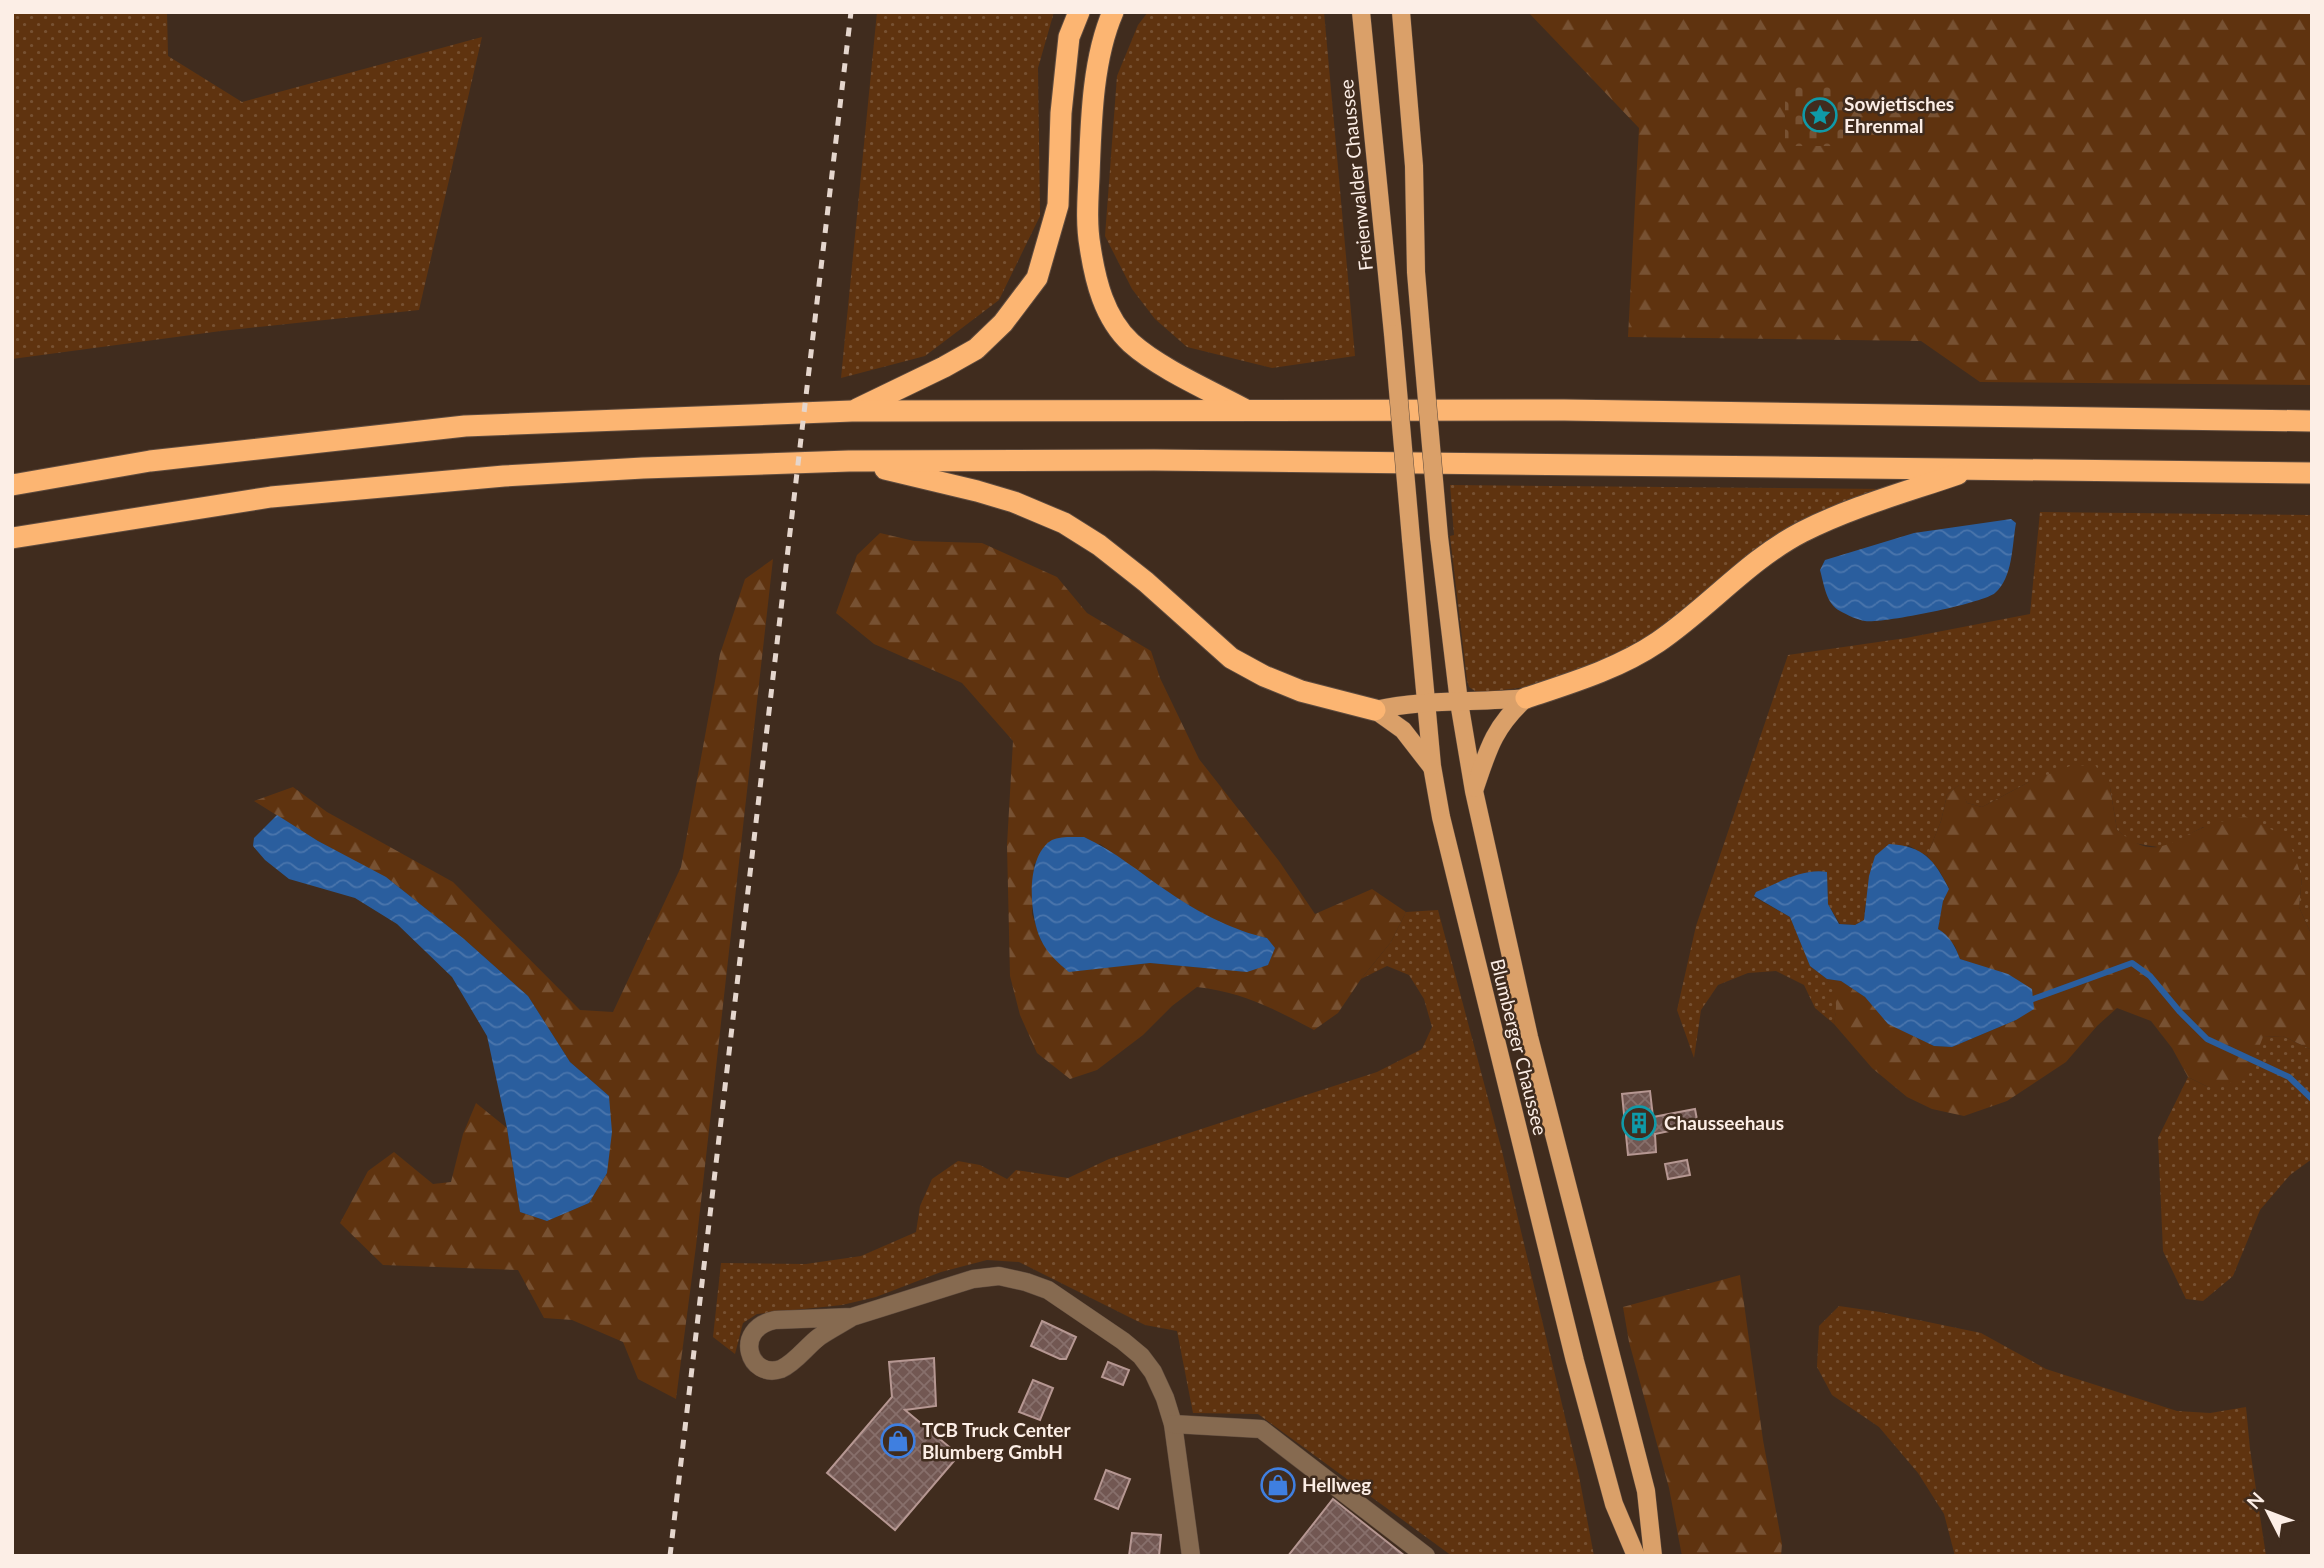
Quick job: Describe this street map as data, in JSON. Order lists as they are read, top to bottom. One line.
{"streets":{"main road":["Freienwalder Chaussee","Blumberger Chaussee"]},"crossings":[["Freienwalder Chaussee","Blumberger Chaussee"]],"places":{"place":["Sowjetisches Ehrenmal"],"building":["Chausseehaus"],"shop":["TCB Truck Center Blumberg GmbH","Hellweg"]},"north":"top left"}
